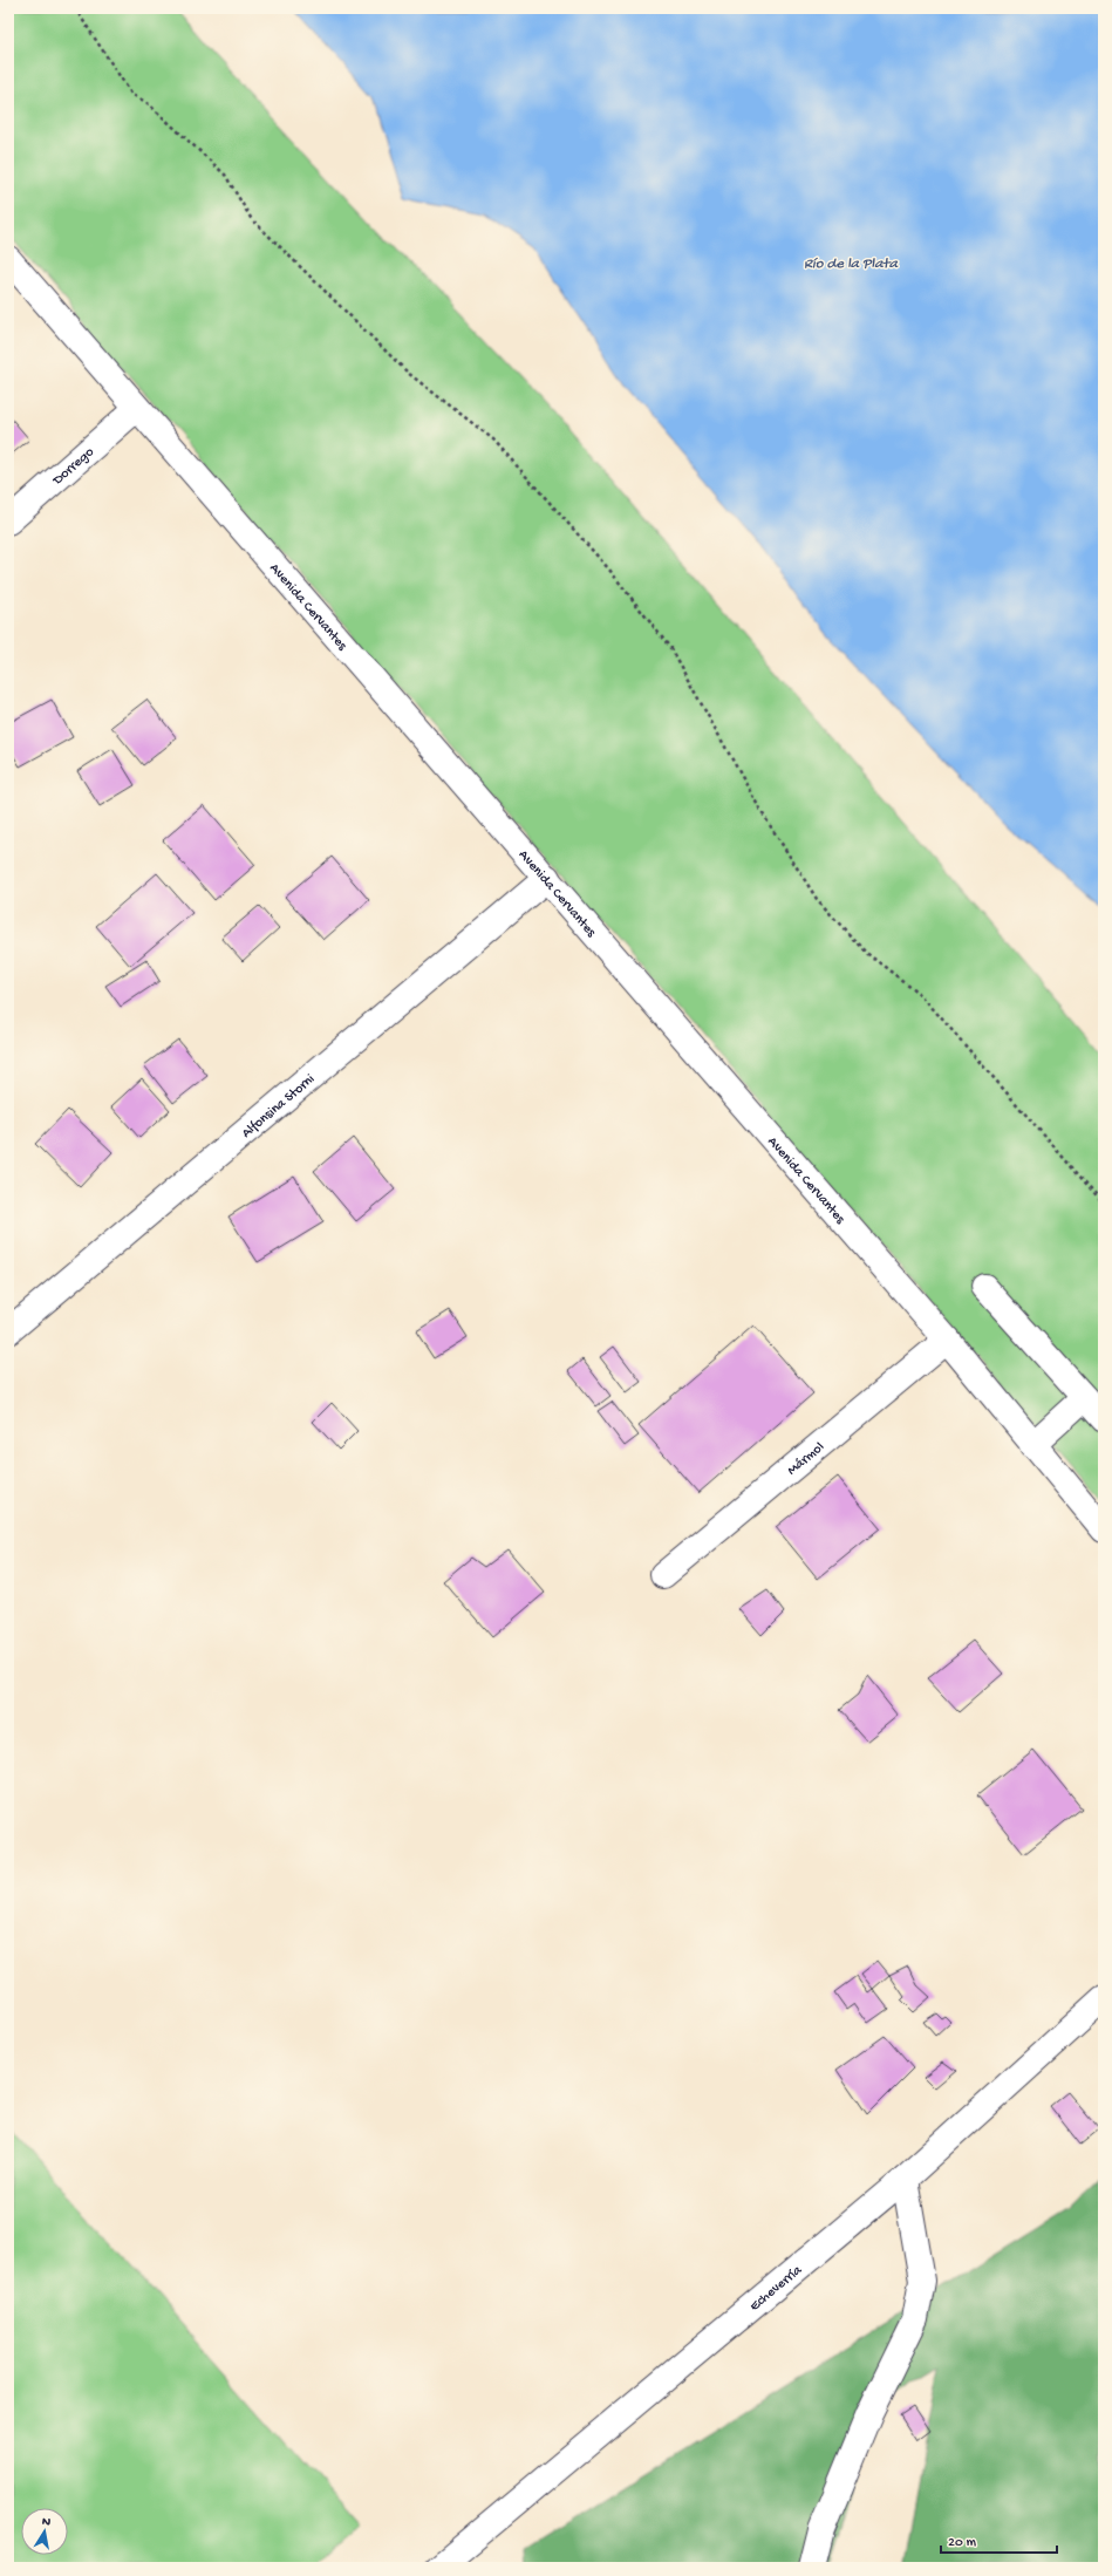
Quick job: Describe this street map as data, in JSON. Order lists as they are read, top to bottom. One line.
{"streets":{"street":["Dorrego","Avenida Cervantes","Alfonsina Storni","Mármol","Echeverría"]},"crossings":[["Dorrego","Avenida Cervantes"],["Avenida Cervantes","Alfonsina Storni"],["Avenida Cervantes","Mármol"]],"water":["Río de la Plata"],"scale_bar":"20 m","north":"top"}
